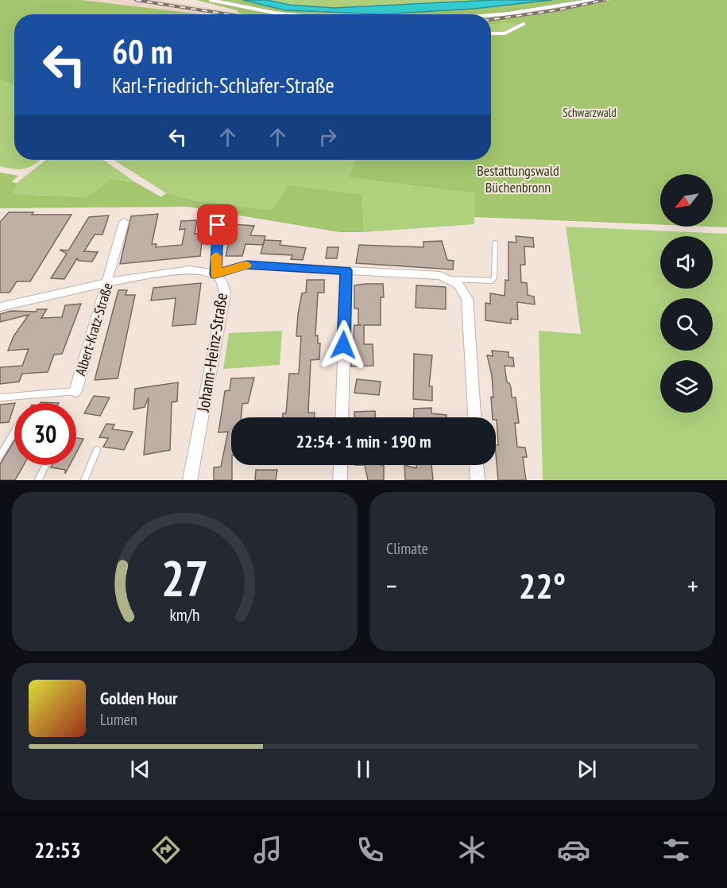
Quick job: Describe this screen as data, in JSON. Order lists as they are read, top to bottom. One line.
{"streets":{"street":["Albert-Kratz-Straße","Johann-Heinz-Straße"]},"parks":["Schwarzwald","Bestattungswald Büchenbronn"],"north":"bottom left","page":{"turn":["60 m","Karl-Friedrich-Schlafer-Straße"],"limit":"30","trip":"22:54 · 1 min · 190 m","tile":"Climate","heat":["−","22°","+"],"song":["Golden Hour","Lumen"],"tabs":"22:53","gauge":["27","km/h"]}}
